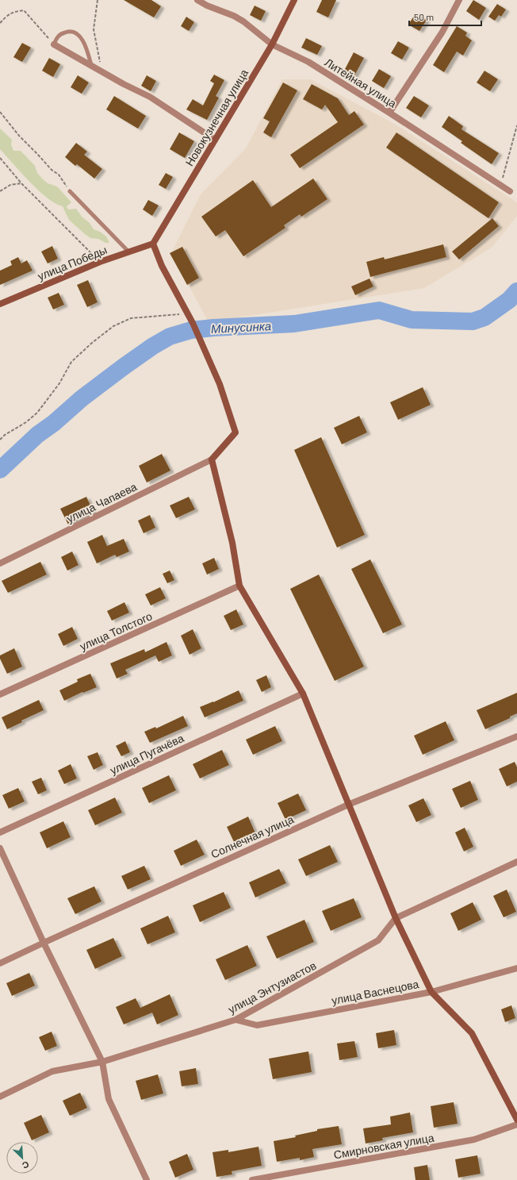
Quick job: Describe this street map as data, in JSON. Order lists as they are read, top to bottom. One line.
{"streets":{"street":["Литейная улица","Новокузнечная улица","улица Победы","улица Чапаева","улица Толстого","улица Пугачёва","Солнечная улица","улица Энтузиастов","улица Васнецова","Смирновская улица"]},"crossings":[["Литейная улица","Новокузнечная улица"],["Новокузнечная улица","улица Победы"],["улица Энтузиастов","улица Васнецова"]],"water":["Минусинка"],"scale_bar":"50 m","north":"bottom right"}
